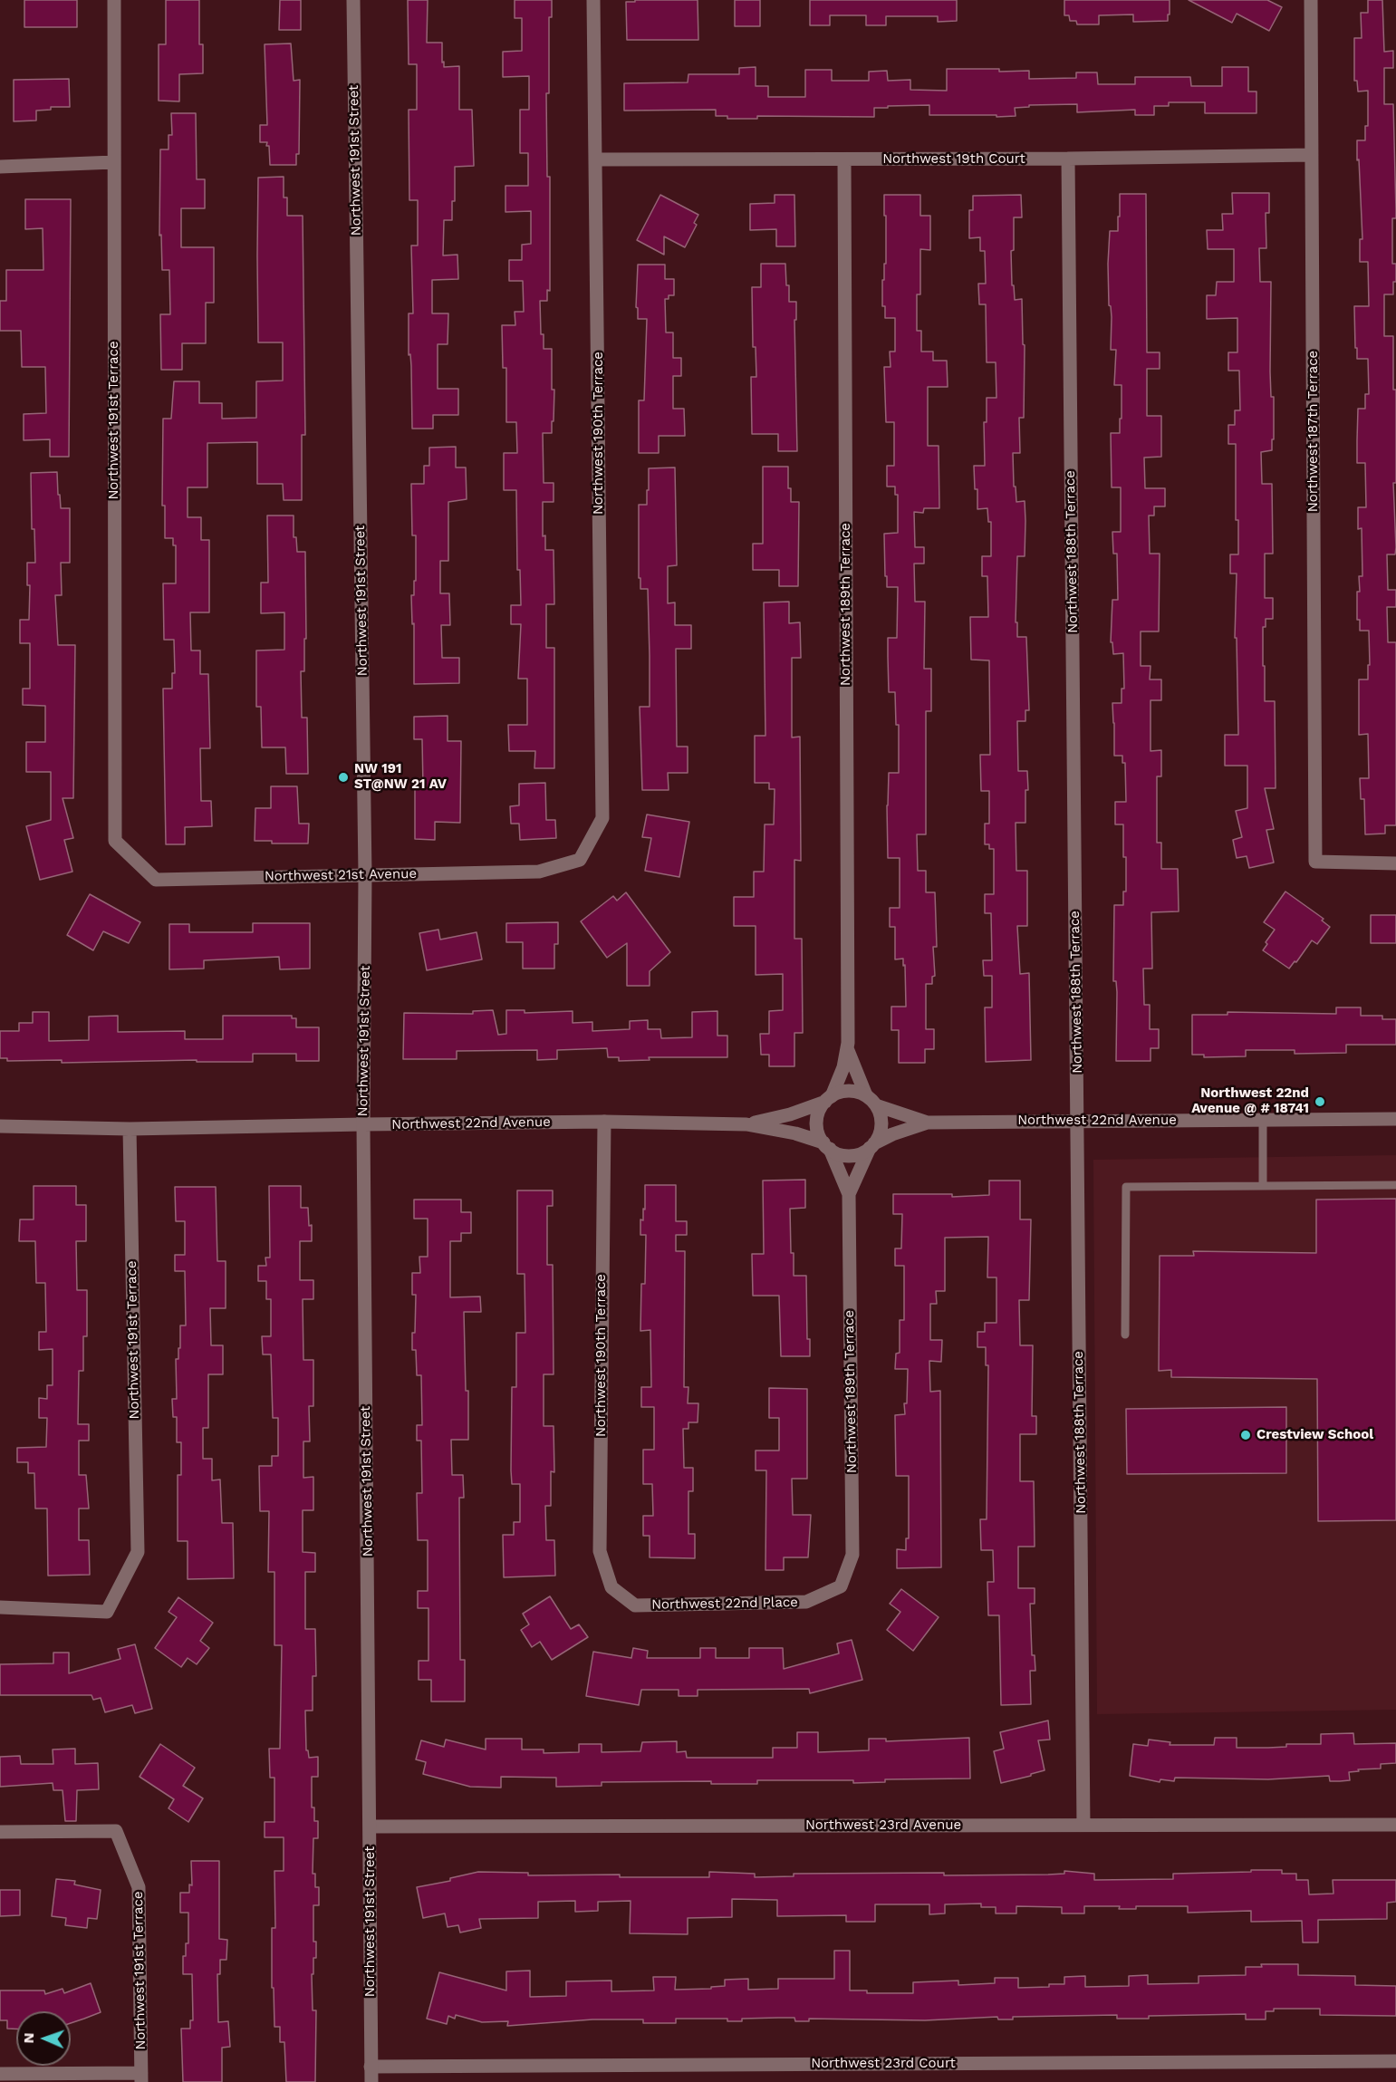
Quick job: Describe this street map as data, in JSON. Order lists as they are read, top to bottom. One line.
{"streets":{"street":["Northwest 19th Court","Northwest 191st Street","Northwest 191st Terrace","Northwest 187th Terrace","Northwest 190th Terrace","Northwest 188th Terrace","Northwest 189th Terrace","Northwest 21st Avenue","Northwest 22nd Avenue","Northwest 22nd Place","Northwest 23rd Avenue","Northwest 23rd Court"]},"crossings":[["Northwest 19th Court","Northwest 187th Terrace"],["Northwest 19th Court","Northwest 190th Terrace"],["Northwest 19th Court","Northwest 188th Terrace"],["Northwest 19th Court","Northwest 189th Terrace"],["Northwest 191st Street","Northwest 21st Avenue"],["Northwest 191st Street","Northwest 22nd Avenue"],["Northwest 191st Street","Northwest 23rd Avenue"],["Northwest 191st Street","Northwest 23rd Court"],["Northwest 191st Terrace","Northwest 21st Avenue"],["Northwest 191st Terrace","Northwest 22nd Avenue"],["Northwest 190th Terrace","Northwest 21st Avenue"],["Northwest 190th Terrace","Northwest 22nd Avenue"],["Northwest 190th Terrace","Northwest 22nd Place"],["Northwest 188th Terrace","Northwest 22nd Avenue"],["Northwest 188th Terrace","Northwest 23rd Avenue"],["Northwest 189th Terrace","Northwest 22nd Avenue"],["Northwest 189th Terrace","Northwest 22nd Place"]],"places":["NW 191 ST@NW 21 AV","Northwest 22nd Avenue @ # 18741","Crestview School"],"north":"left"}
